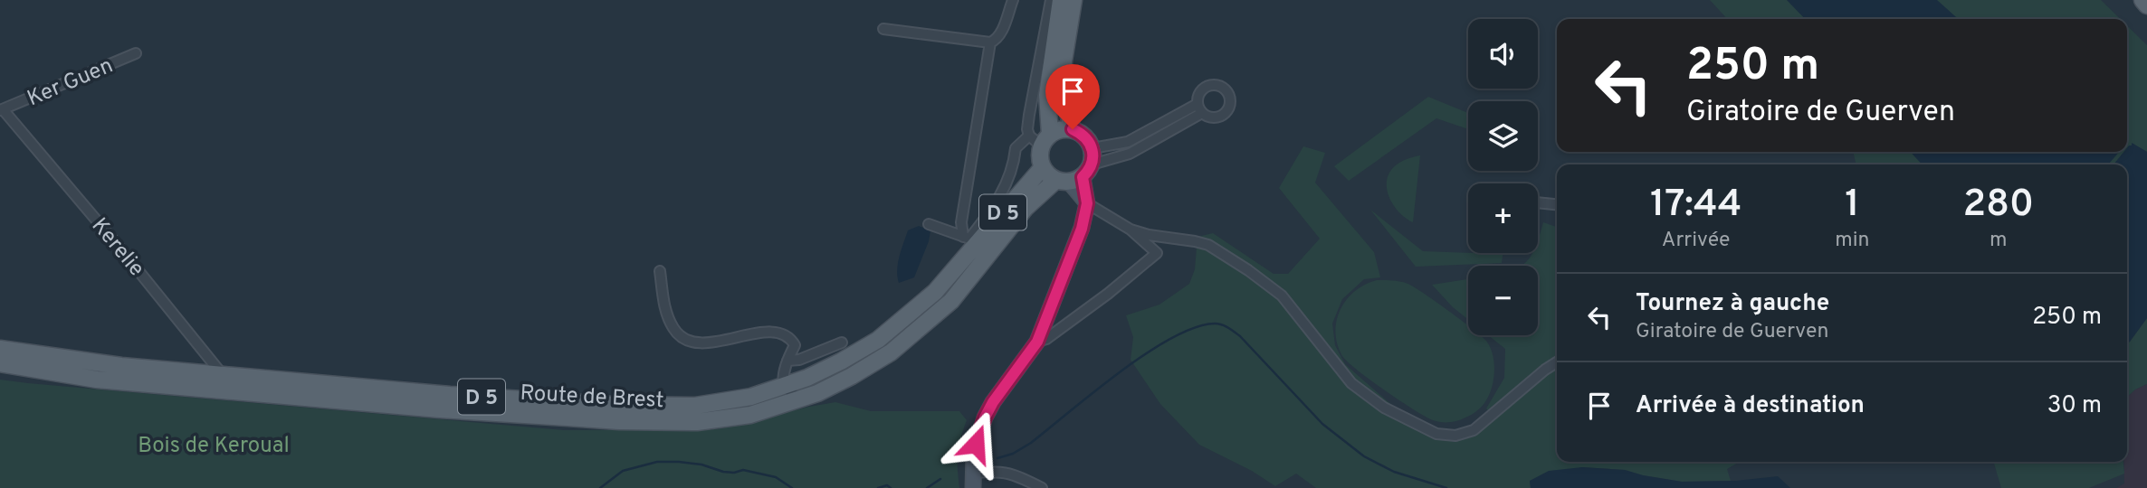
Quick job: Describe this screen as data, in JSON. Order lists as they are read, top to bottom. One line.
{"streets":{"main road":["D 5","Route de Brest"],"street":["Ker Guen","Kerelie"]},"crossings":[["Ker Guen","Kerelie"],["Kerelie","Route de Brest"]],"parks":["Bois de Keroual"],"page":{"map_buttons":["+","−"],"turn":["250 m","Giratoire de Guerven"],"eta":["17:44","Arrivée","1","min","280","m"],"list":[{"name":"Tournez à gauche","note":"Giratoire de Guerven","value":"250 m"},{"name":"Arrivée à destination","value":"30 m"}]}}
